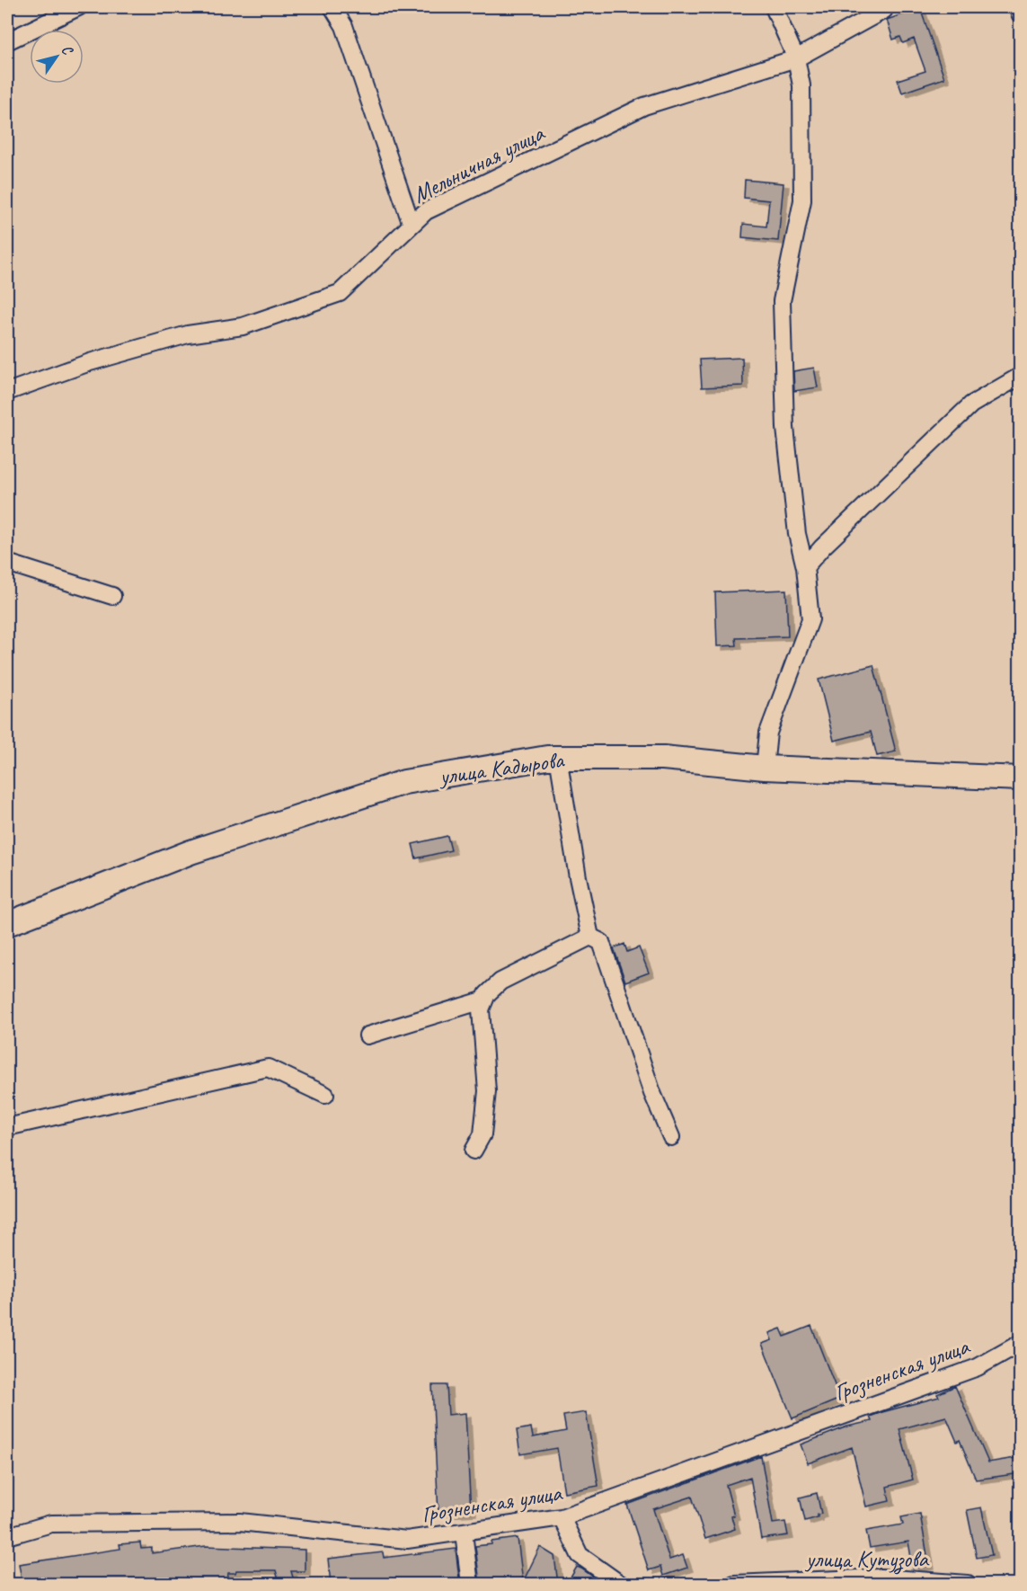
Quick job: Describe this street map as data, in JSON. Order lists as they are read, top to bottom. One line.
{"streets":{"street":["Мельничная улица","улица Кадырова","Грозненская улица","улица Кутузова"]},"north":"top right"}
